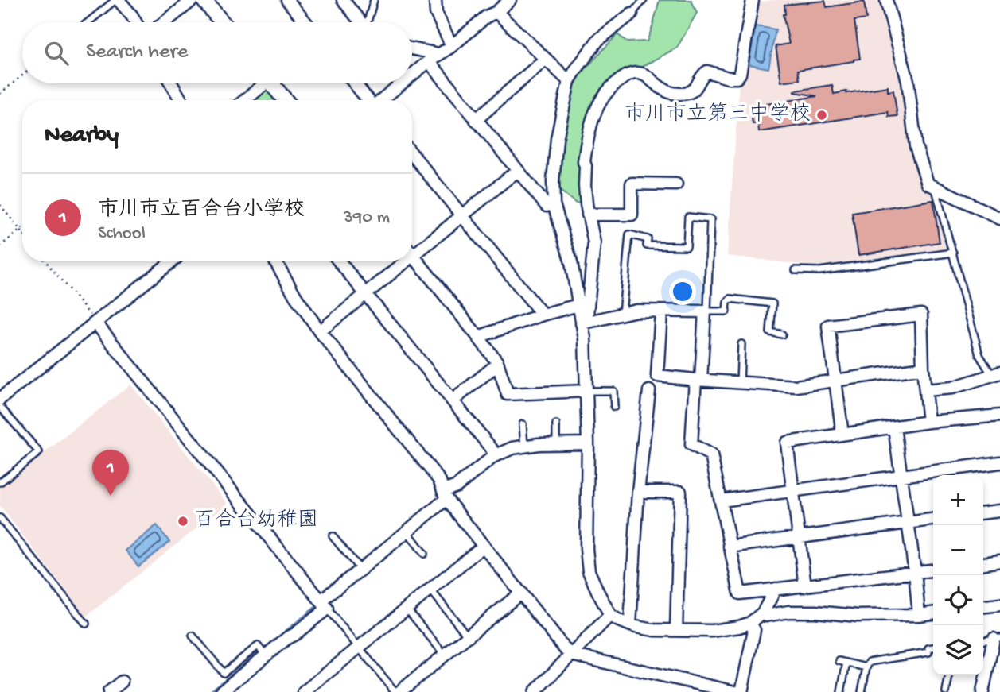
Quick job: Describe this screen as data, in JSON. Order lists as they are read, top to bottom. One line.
{"places":["市川市立第三中学校","百合台幼稚園"],"page":{"search":"Search here","heading":"Nearby","list":[{"mark":"1","name":"市川市立百合台小学校","note":"School","value":"390 m"}],"pins":"1","map_buttons":["+","−"]}}
